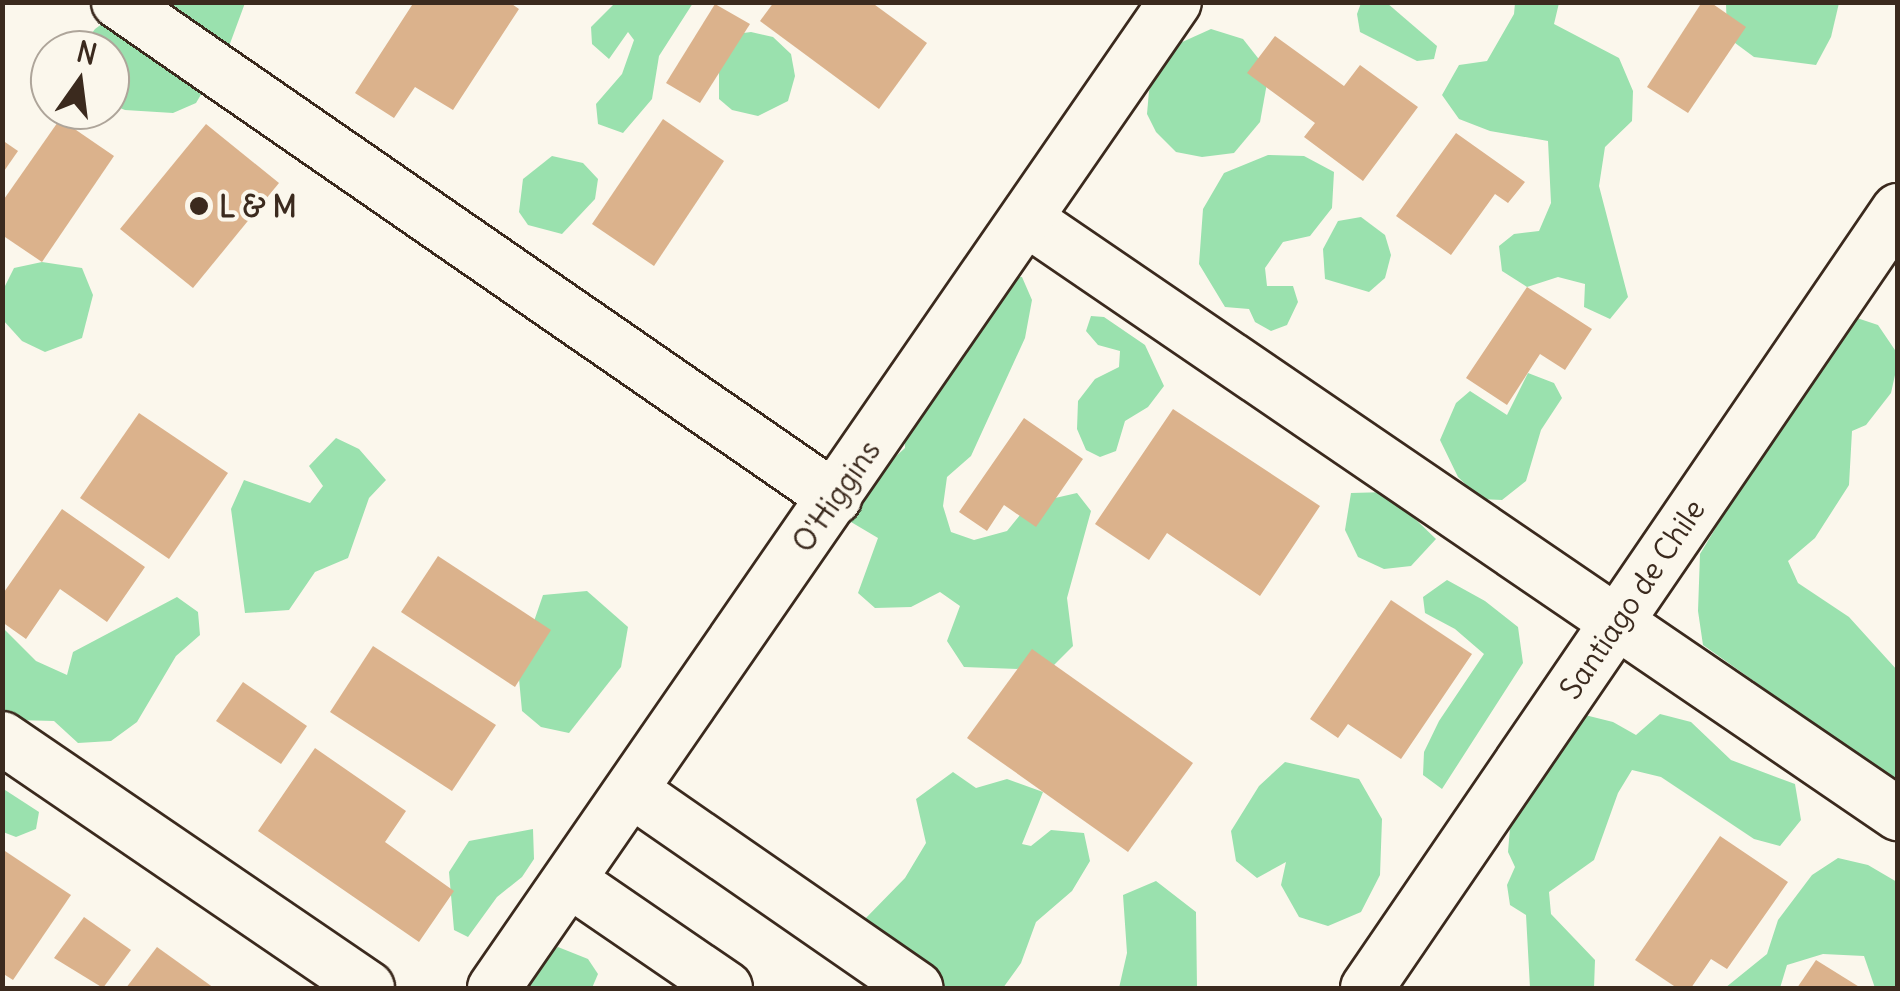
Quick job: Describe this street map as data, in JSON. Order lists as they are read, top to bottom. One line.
{"streets":{"street":["O'Higgins","Santiago de Chile"]},"places":["L & M"],"north":"top"}
